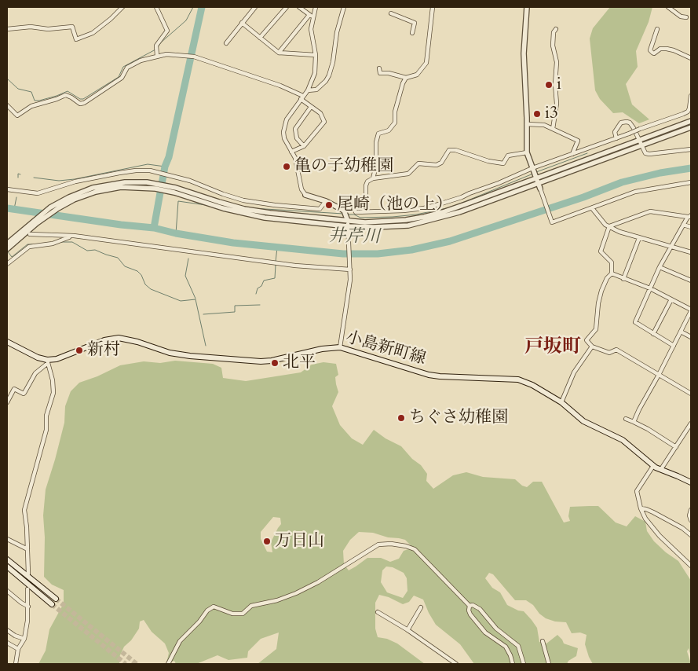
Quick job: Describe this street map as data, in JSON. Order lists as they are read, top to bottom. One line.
{"streets":{"main road":["小島新町線"]},"districts":["戸坂町"],"water":["井芹川"],"places":["i","i3","亀の子幼稚園","尾崎（池の上）","新村","北平","ちぐさ幼稚園","万日山"]}
